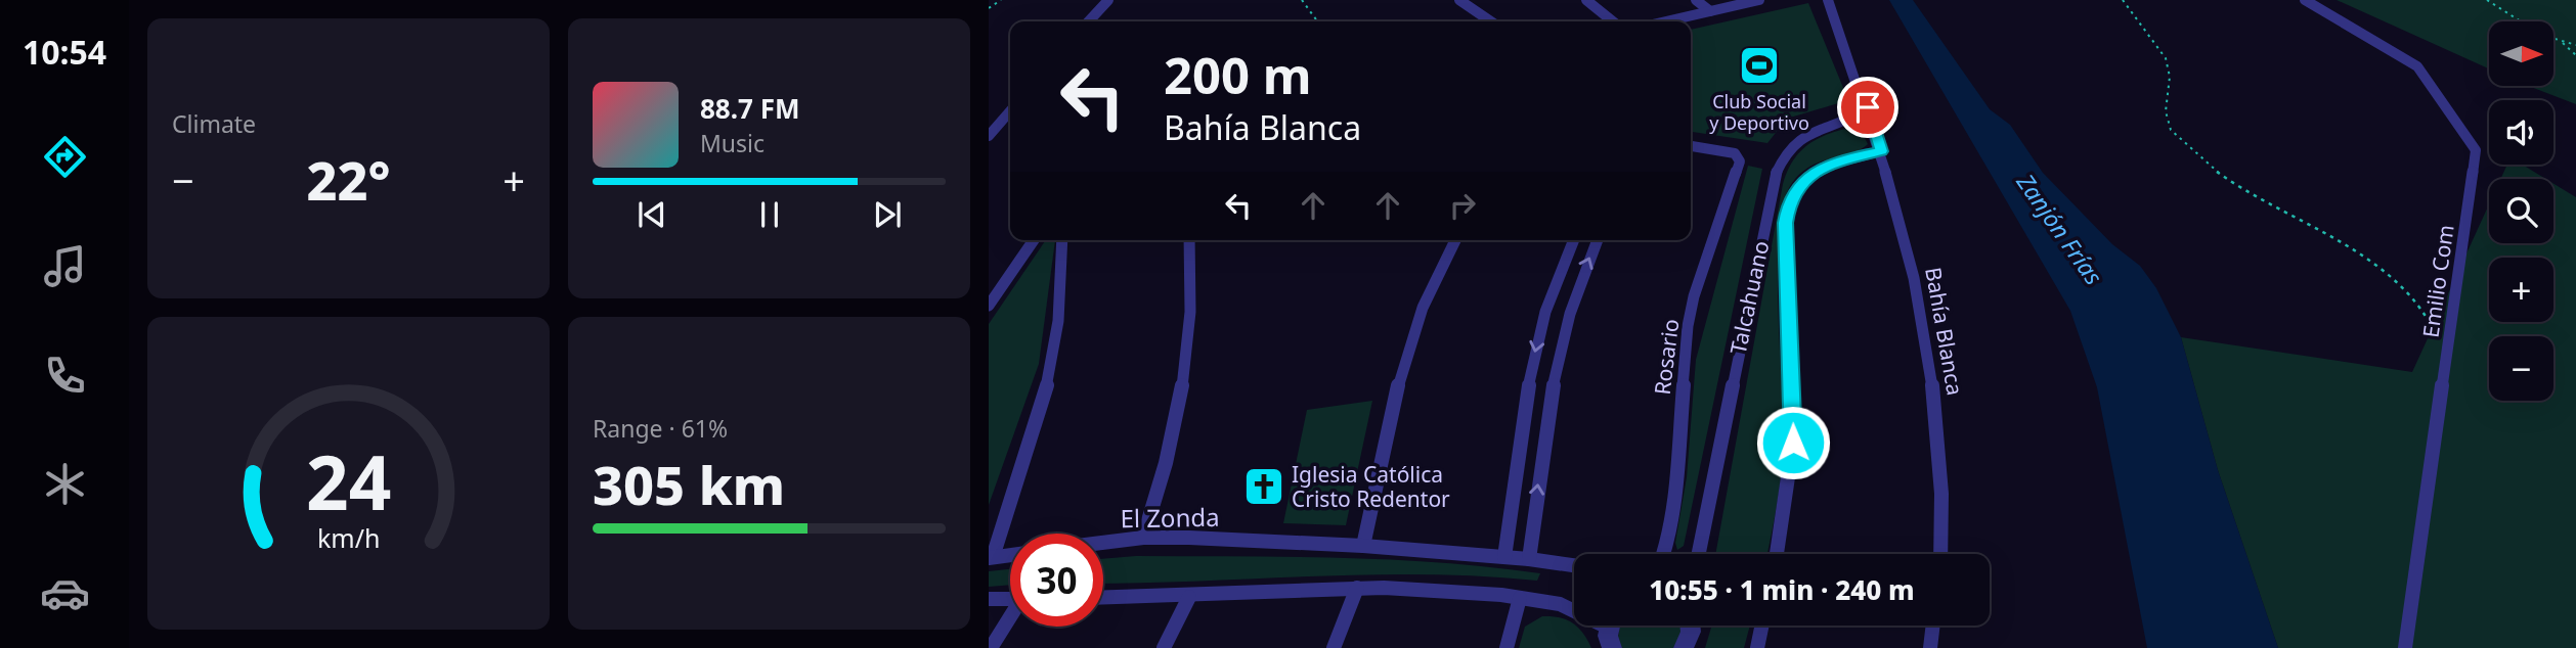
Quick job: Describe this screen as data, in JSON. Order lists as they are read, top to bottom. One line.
{"streets":{"street":["Emilio Com","Talcahuano","Bahía Blanca","Rosario","El Zonda"]},"crossings":[["Talcahuano","Bahía Blanca"]],"water":["Zanjón Frías"],"places":{"sports":["Club Social y Deportivo"],"church":["Iglesia Católica Cristo Redentor"]},"north":"right","page":{"tabs":"10:54","tile":["Climate",["Range · 61%","305 km"]],"map_buttons":["+","−"],"turn":["200 m","Bahía Blanca"],"song":["88.7 FM","Music"],"heat":["−","22°","+"],"limit":"30","trip":"10:55 · 1 min · 240 m","gauge":["24","km/h"]}}
